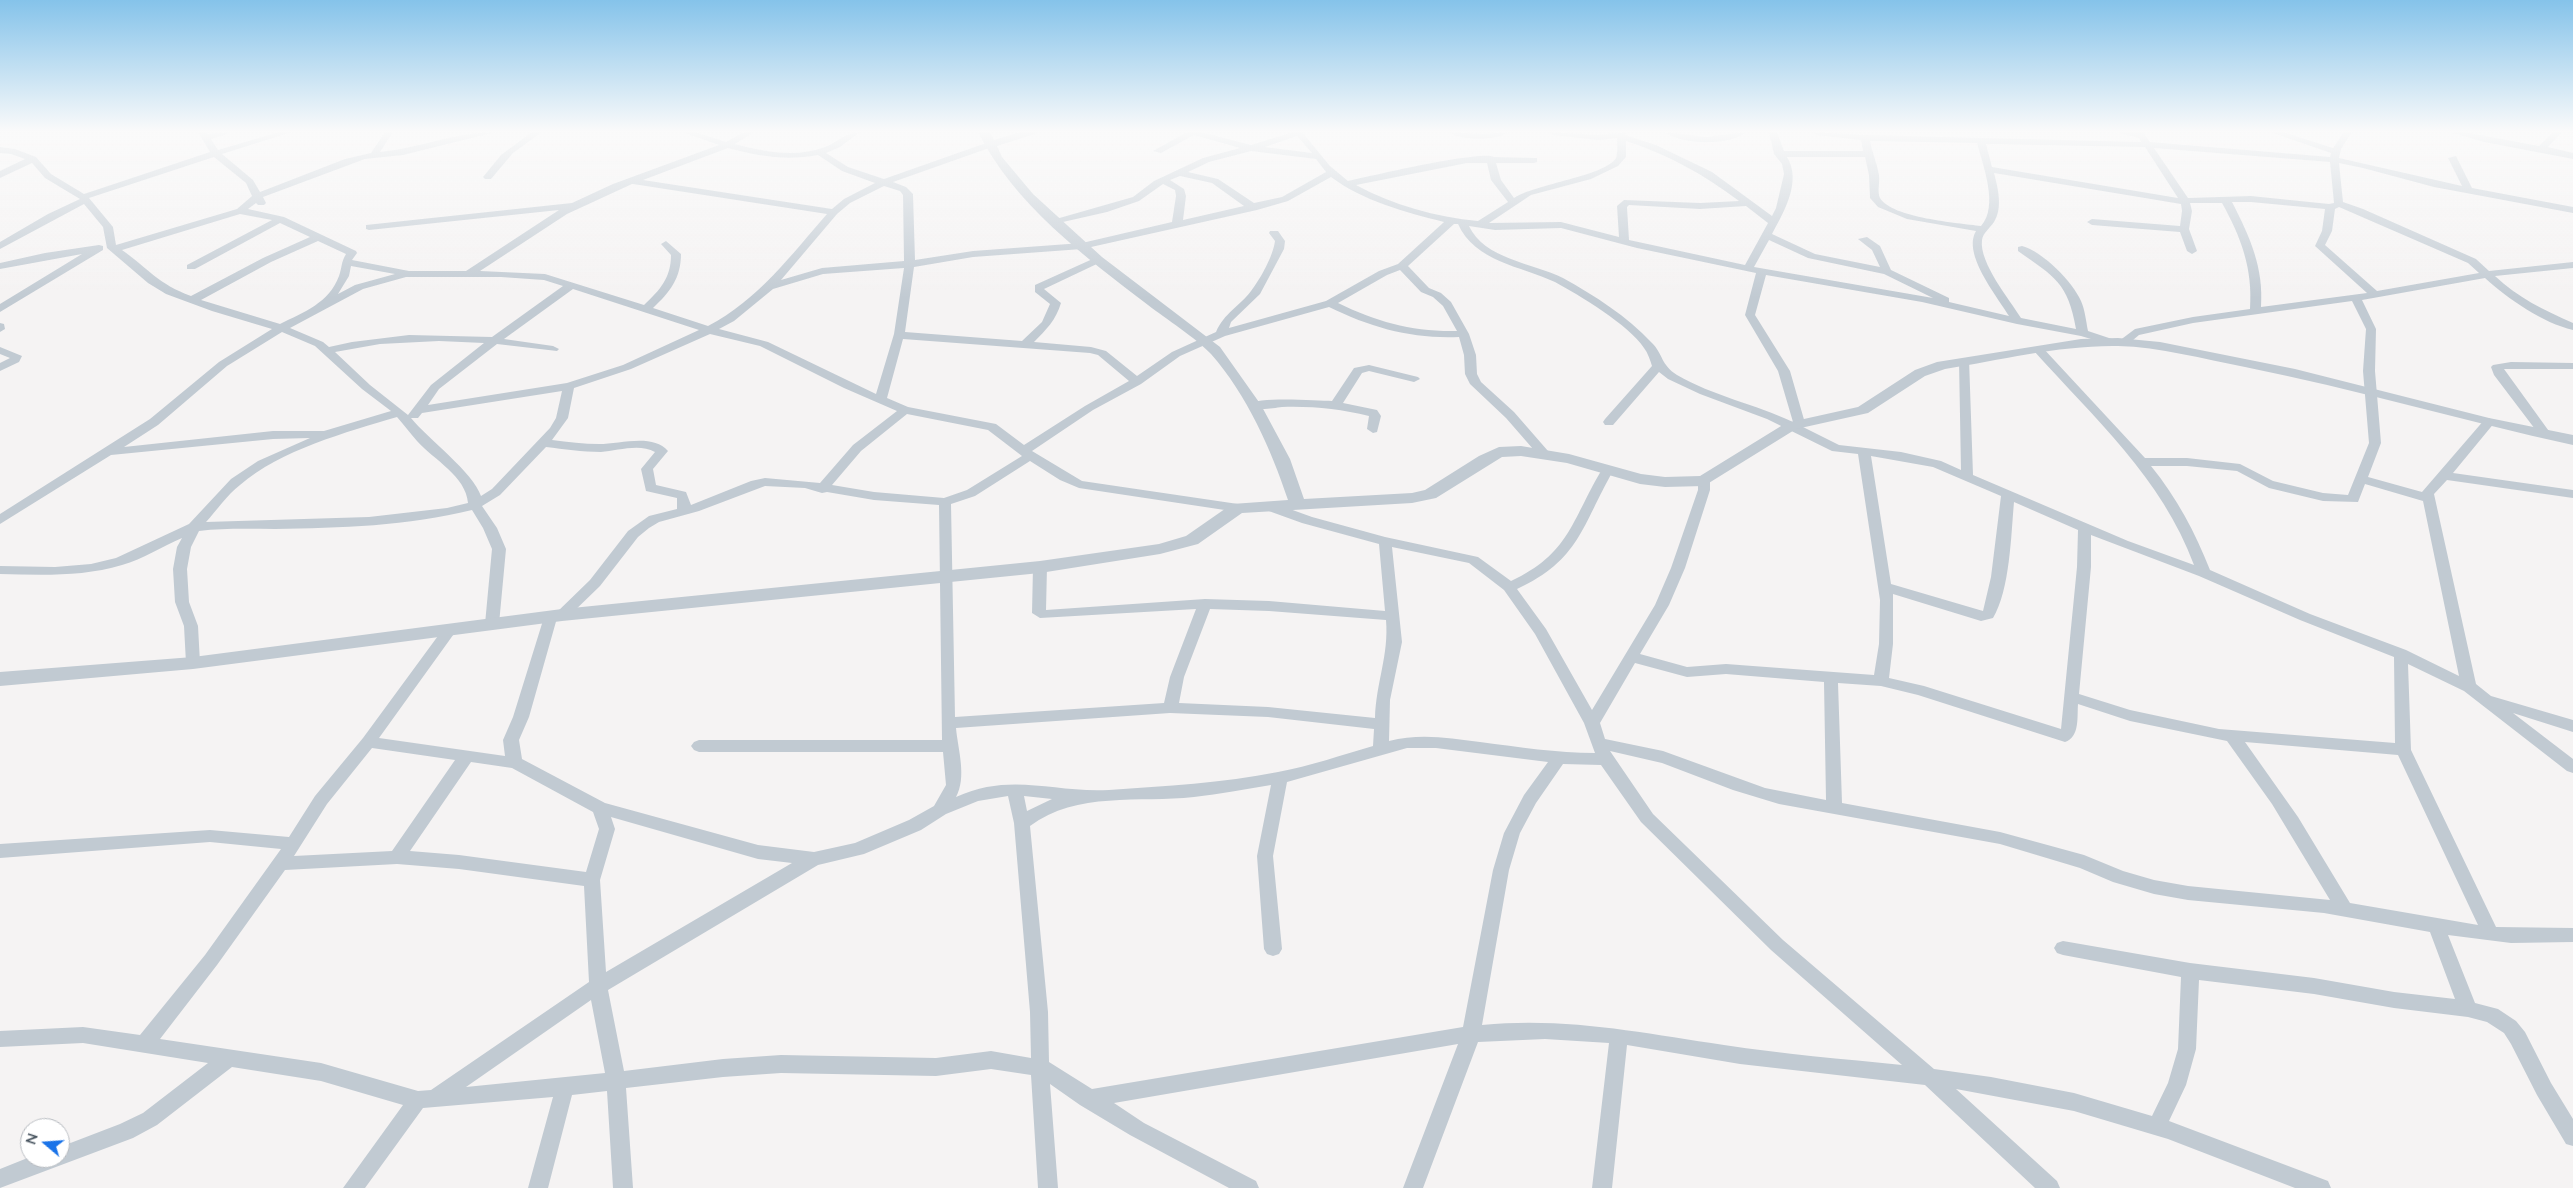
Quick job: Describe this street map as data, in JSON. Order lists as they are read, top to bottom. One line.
{"north":"left"}
